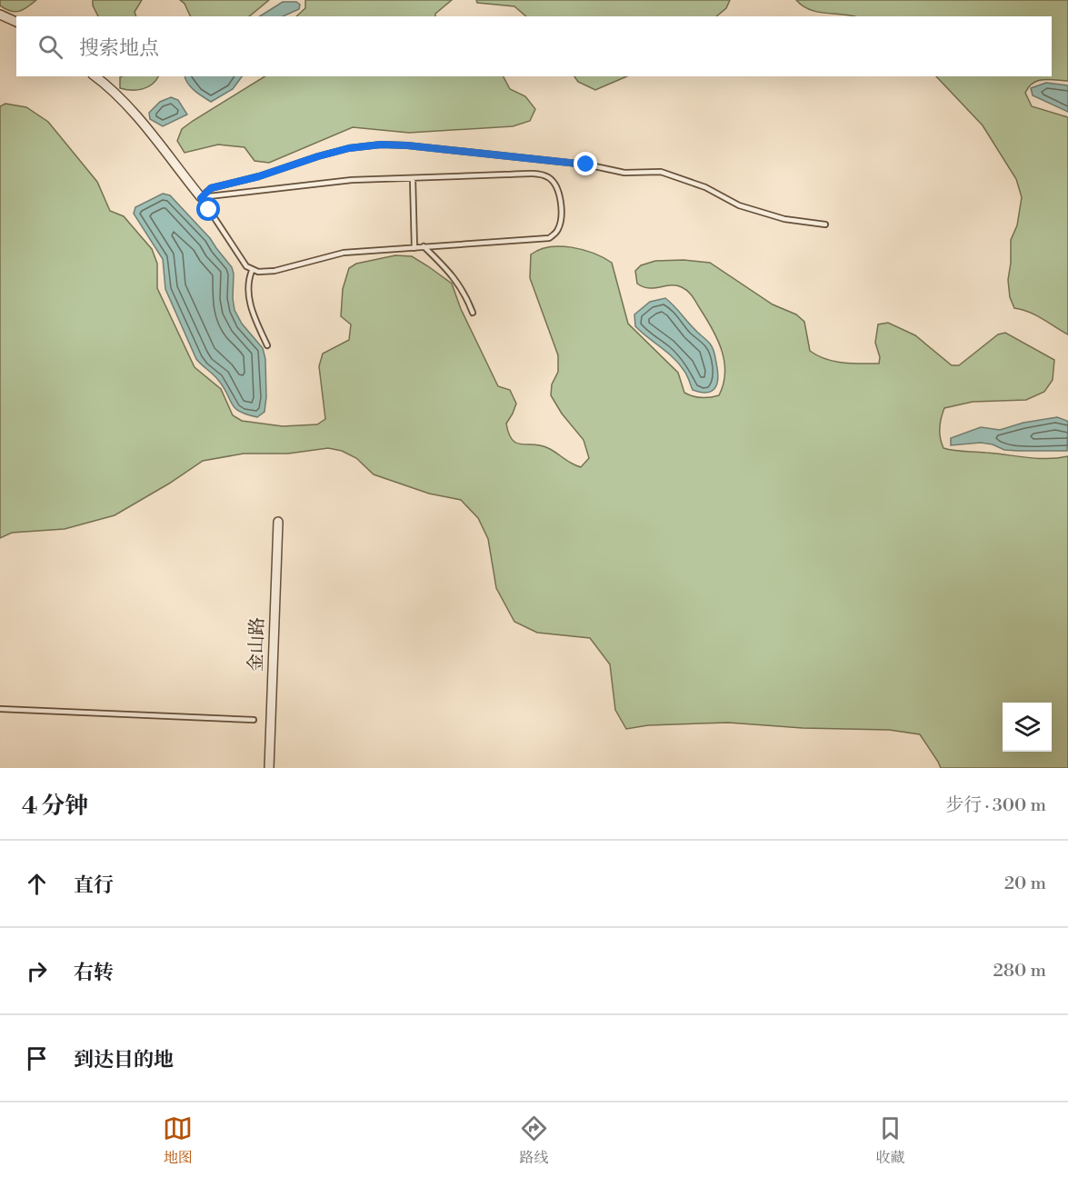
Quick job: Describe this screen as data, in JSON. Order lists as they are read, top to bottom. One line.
{"streets":{"street":["金山路"]},"page":{"search":"搜索地点","heading":["4 分钟","步行 · 300 m"],"list":[["直行","20 m"],["右转","280 m"],"到达目的地"],"nav":["地图","路线","收藏"]}}
